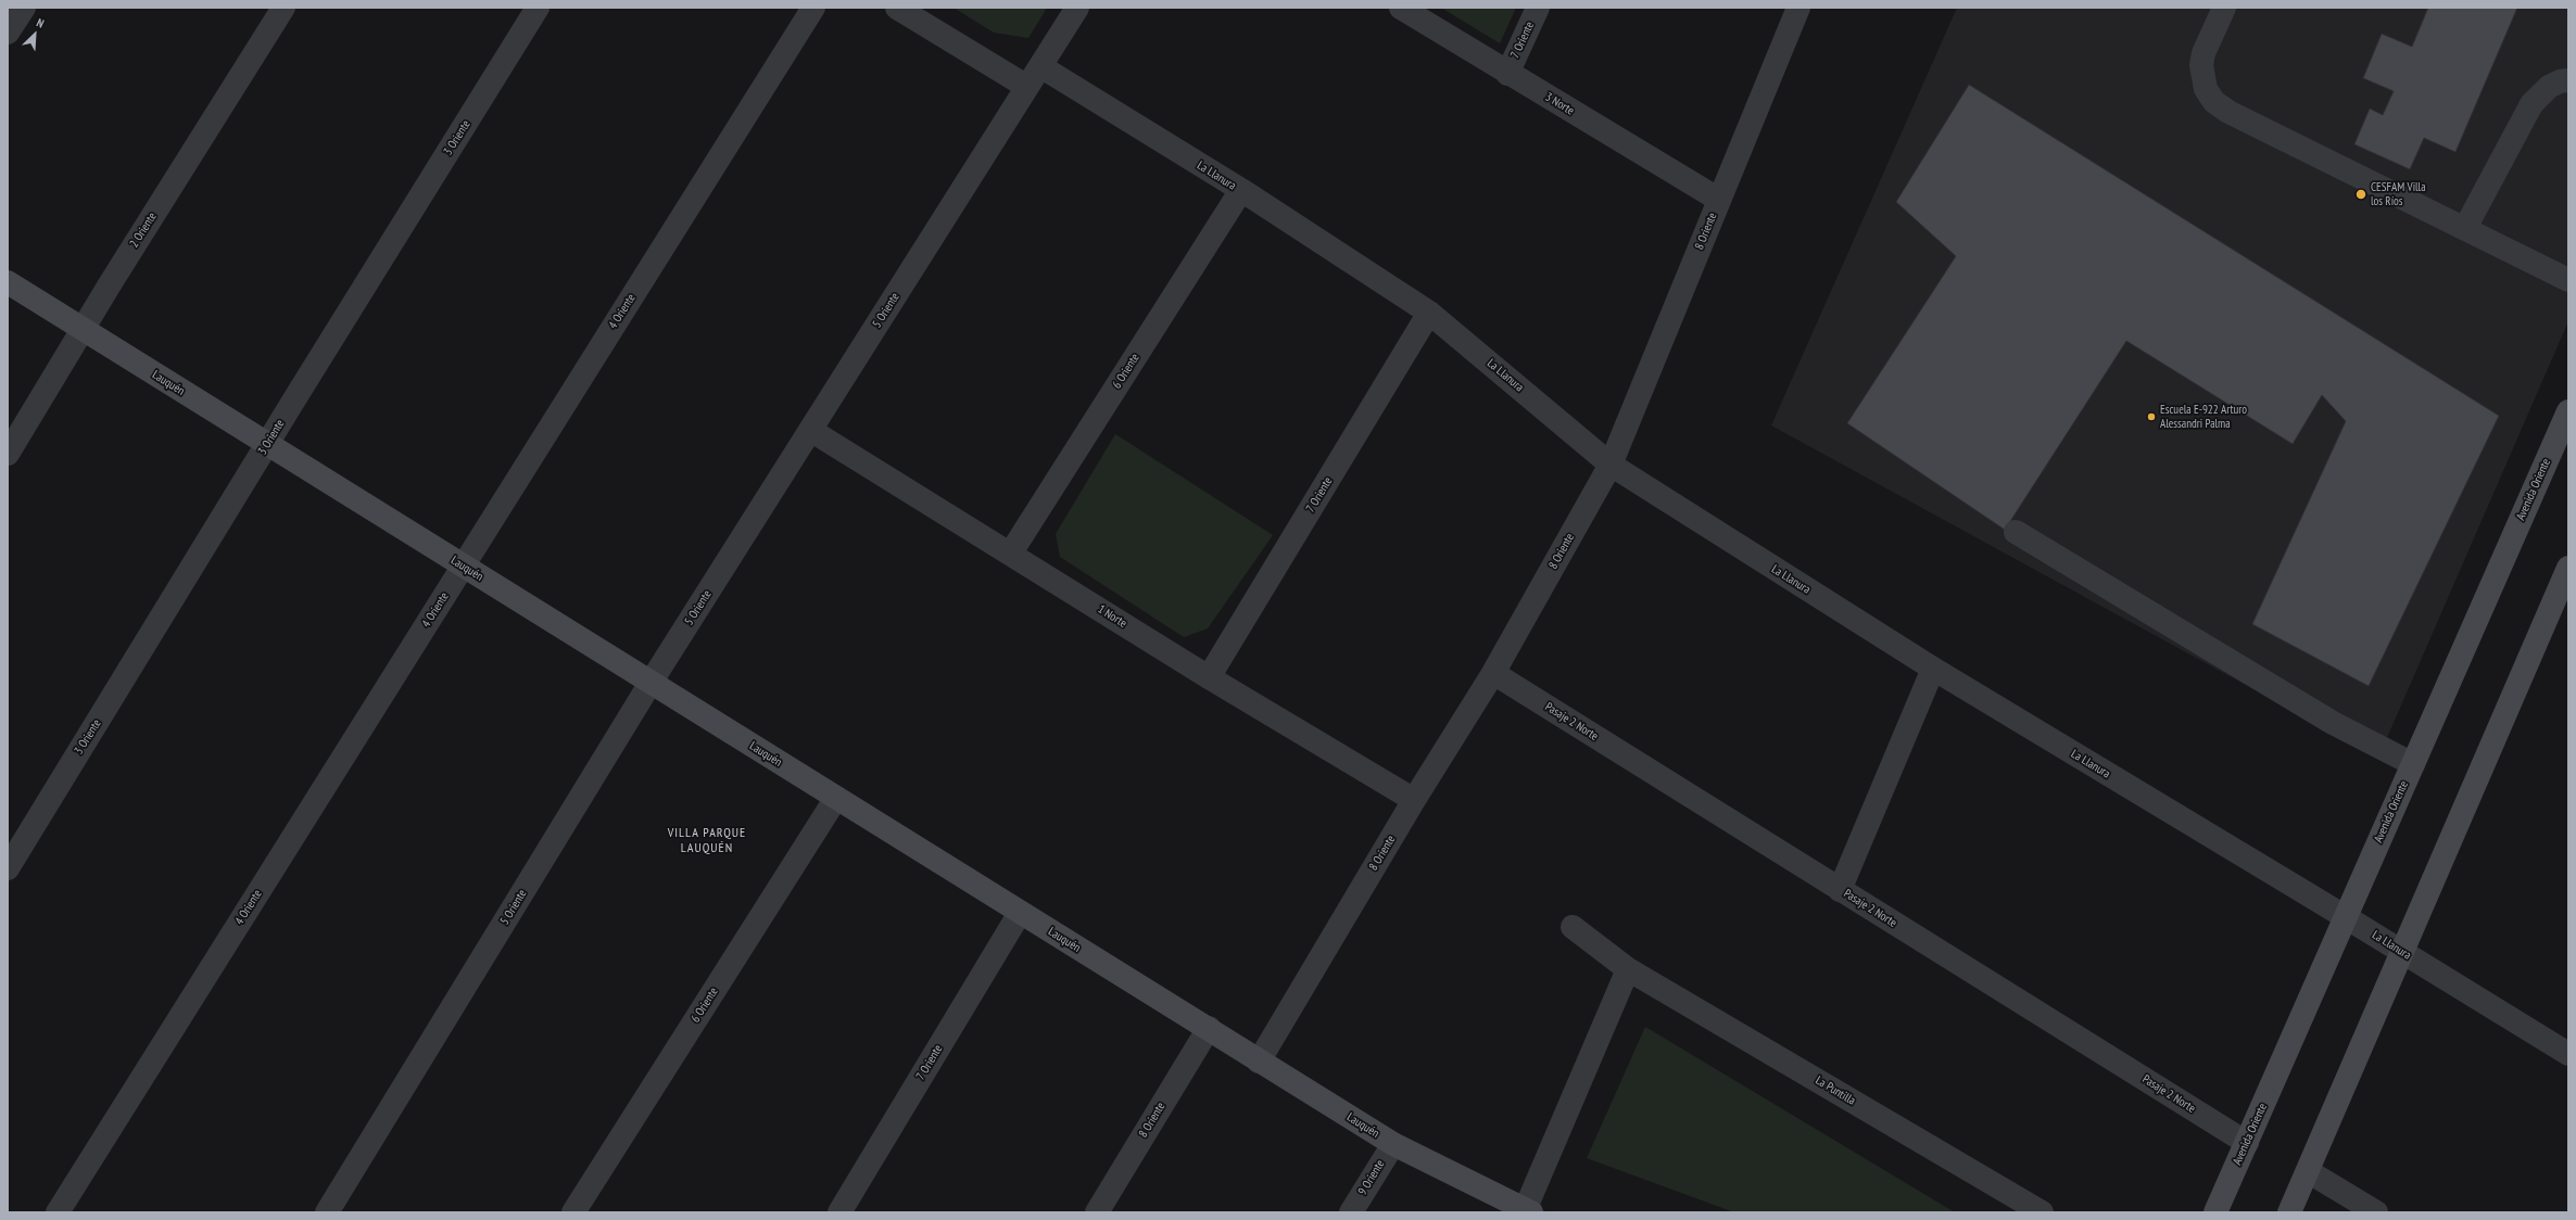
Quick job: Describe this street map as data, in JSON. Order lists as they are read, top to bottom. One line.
{"streets":{"street":["7 Oriente","3 Norte","3 Oriente","La Llanura","2 Oriente","8 Oriente","5 Oriente","4 Oriente","6 Oriente","Lauquén","Avenida Oriente","1 Norte","Pasaje 2 Norte","La Puntilla","9 Oriente"]},"crossings":[["7 Oriente","3 Norte"],["7 Oriente","La Llanura"],["7 Oriente","Lauquén"],["7 Oriente","1 Norte"],["3 Norte","8 Oriente"],["3 Oriente","Lauquén"],["La Llanura","8 Oriente"],["La Llanura","5 Oriente"],["La Llanura","6 Oriente"],["La Llanura","Avenida Oriente"],["2 Oriente","Lauquén"],["8 Oriente","Lauquén"],["8 Oriente","1 Norte"],["8 Oriente","Pasaje 2 Norte"],["5 Oriente","Lauquén"],["5 Oriente","1 Norte"],["4 Oriente","Lauquén"],["6 Oriente","Lauquén"],["6 Oriente","1 Norte"],["Lauquén","9 Oriente"],["Avenida Oriente","Pasaje 2 Norte"]],"districts":["VILLA PARQUE LAUQUÉN"],"places":["CESFAM Villa los Ríos","Escuela E-922 Arturo Alessandri Palma"],"north":"top right"}
